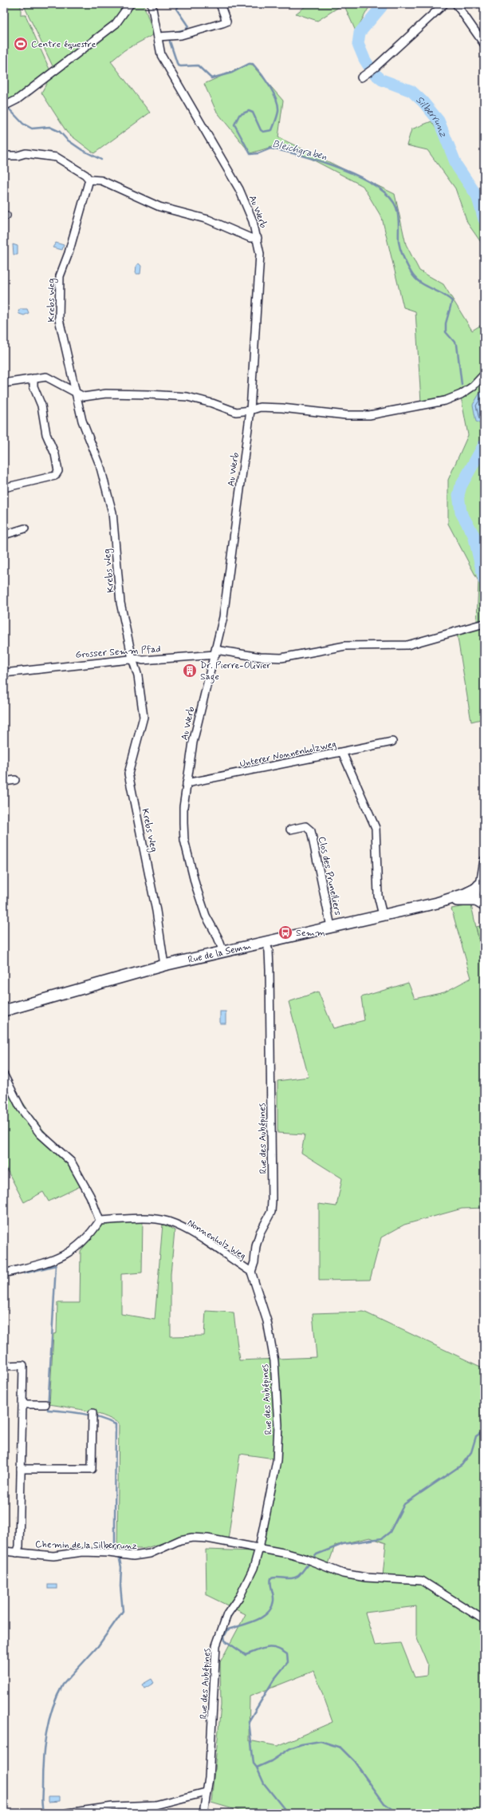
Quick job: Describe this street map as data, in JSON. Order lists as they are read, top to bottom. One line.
{"streets":{"main road":["Rue de la Semm"],"street":["Au Werb","Krebs Weg","Grosser Semm Pfad","Unterer Nonnenholzweg","Clos des Prunelliers","Rue des Aubépines","Nonnenholz Weg","Chemin de la Silberrunz"]},"crossings":[["Au Werb","Grosser Semm Pfad"],["Au Werb","Unterer Nonnenholzweg"],["Au Werb","Rue de la Semm"],["Krebs Weg","Grosser Semm Pfad"],["Krebs Weg","Rue de la Semm"],["Clos des Prunelliers","Rue de la Semm"],["Rue de la Semm","Rue des Aubépines"],["Rue des Aubépines","Nonnenholz Weg"],["Rue des Aubépines","Chemin de la Silberrunz"]],"water":["Silberrunz","Bleichgraben"],"places":{"sports":["Centre équestre"],"building":["Dr. Pierre-Olivier Sage"],"bus stop":["Semm"]}}
